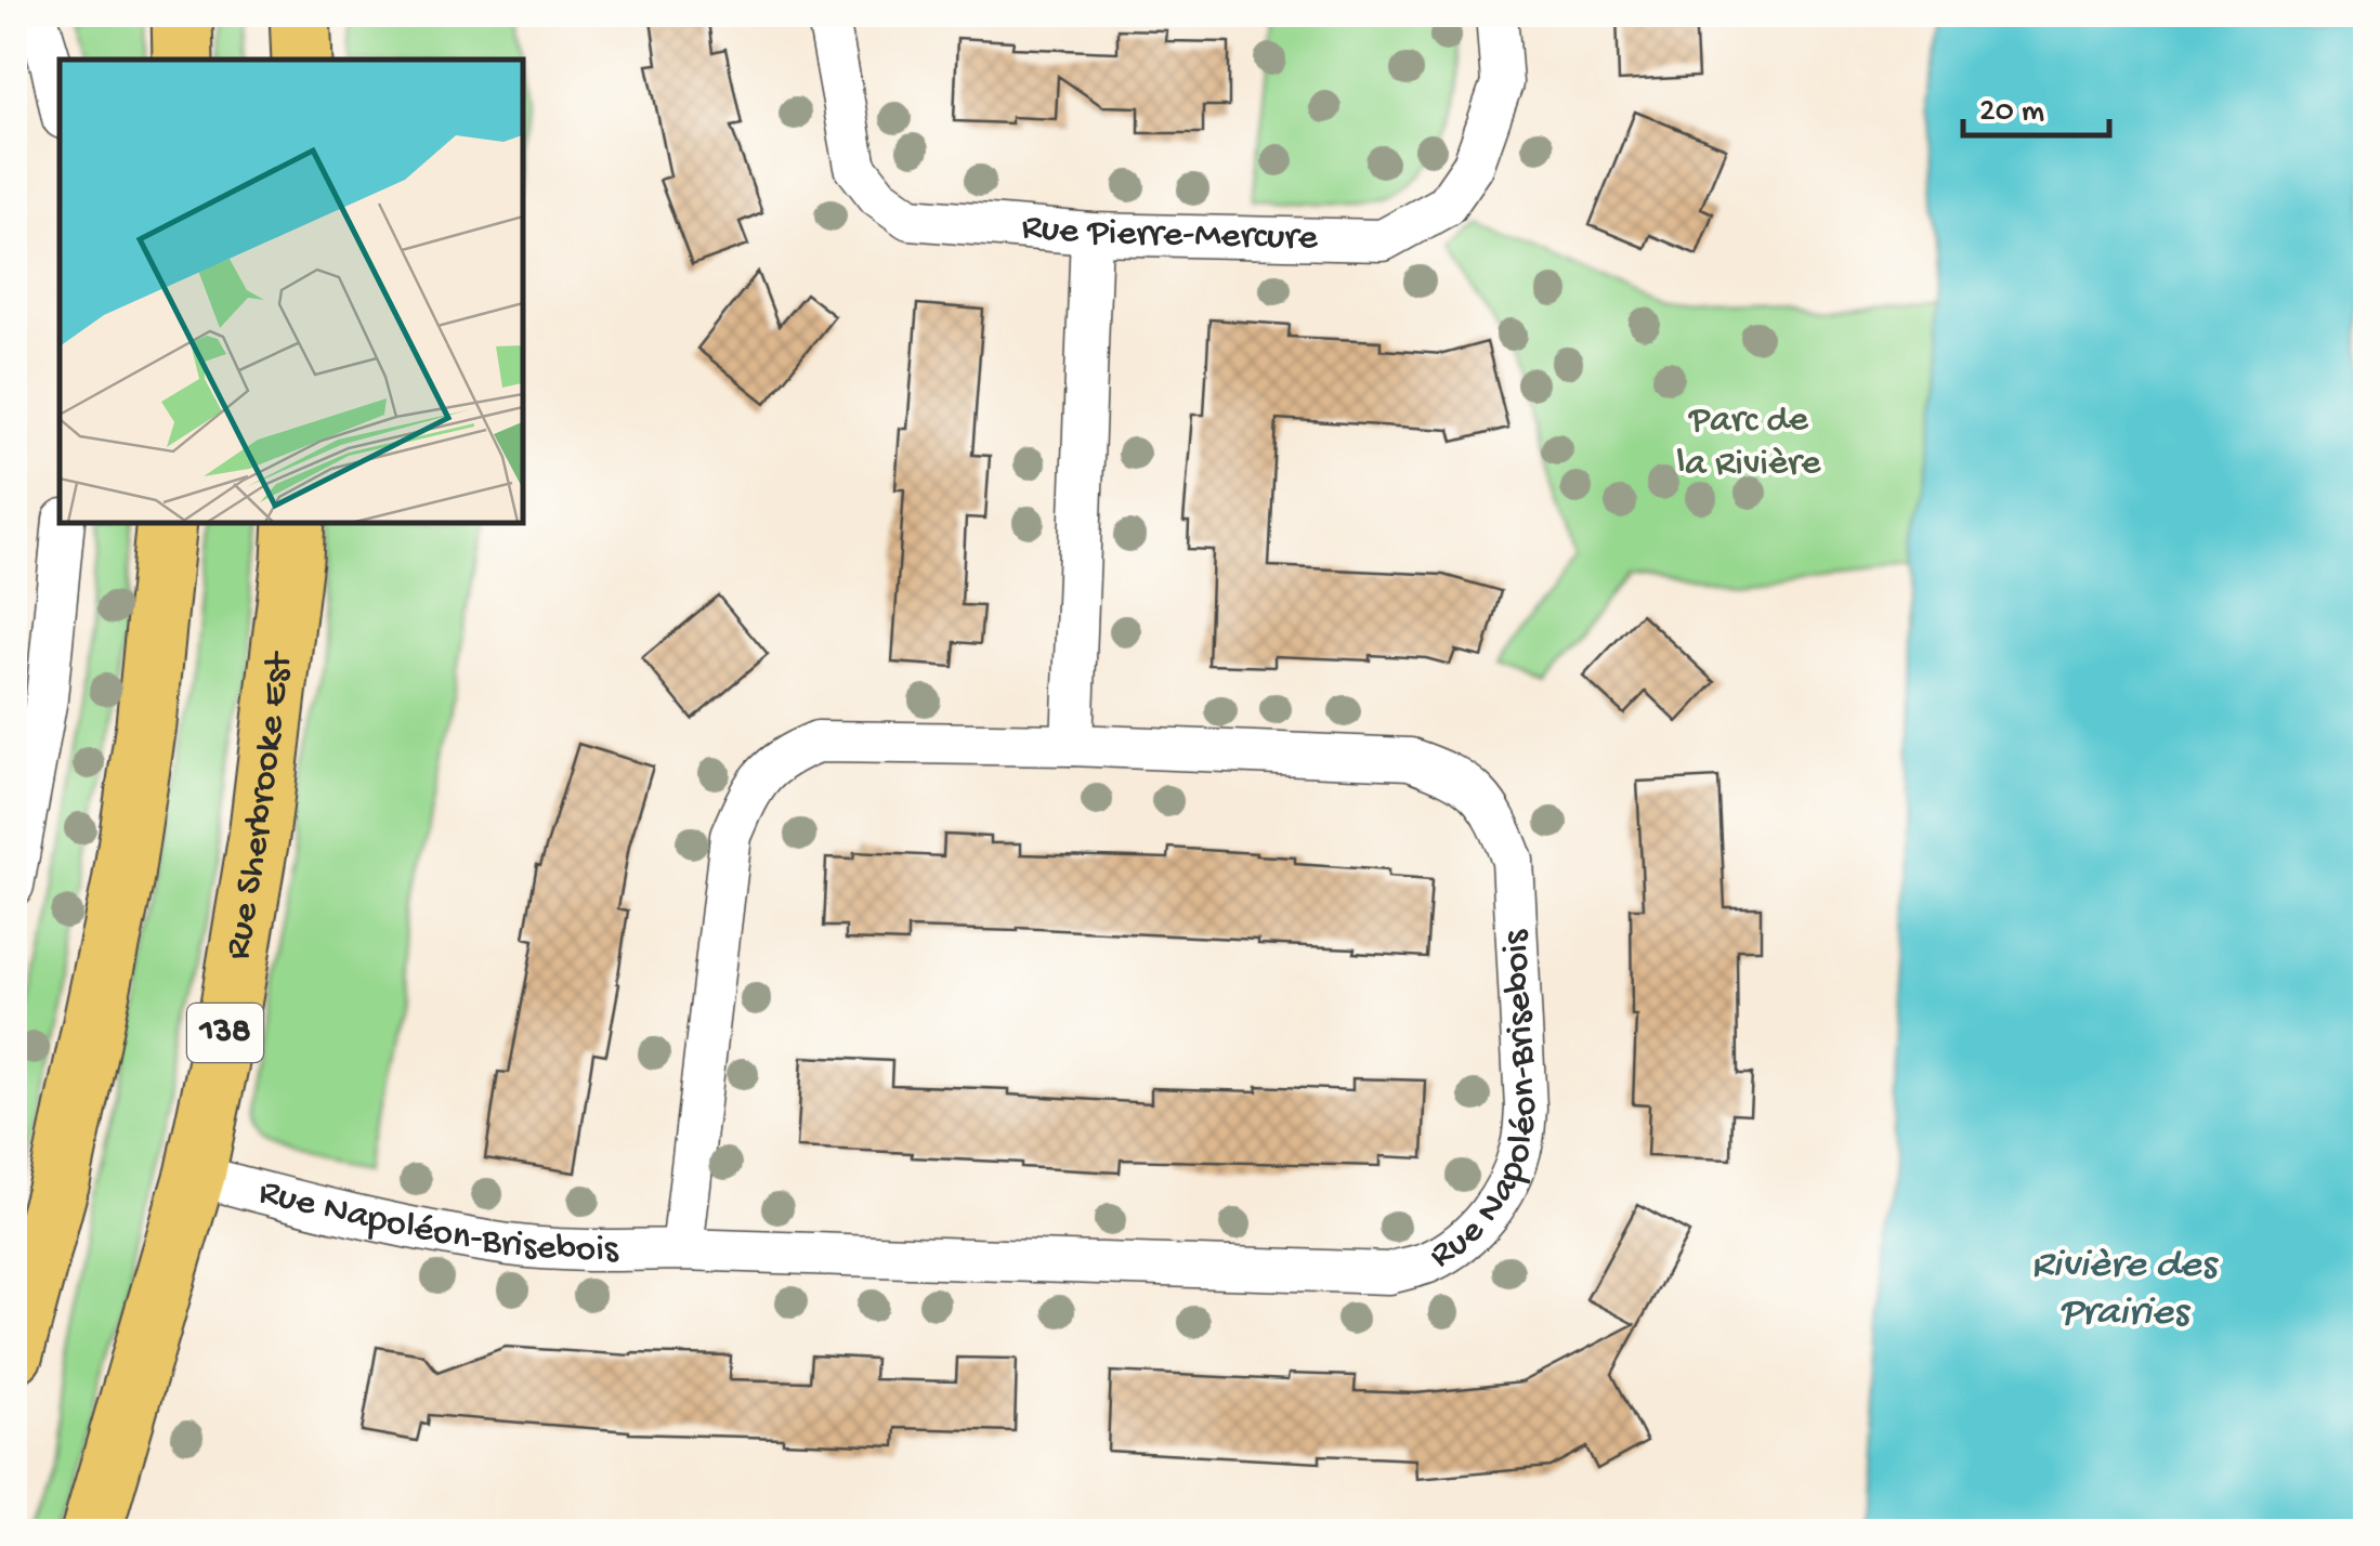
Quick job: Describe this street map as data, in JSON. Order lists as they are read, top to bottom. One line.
{"streets":{"main road":["Rue Sherbrooke Est","138"],"street":["Rue Pierre-Mercure","Rue Napoléon-Brisebois"]},"crossings":[["Rue Sherbrooke Est","Rue Napoléon-Brisebois"]],"water":["Rivière des Prairies"],"parks":["Parc de la Rivière"],"scale_bar":"20 m"}
